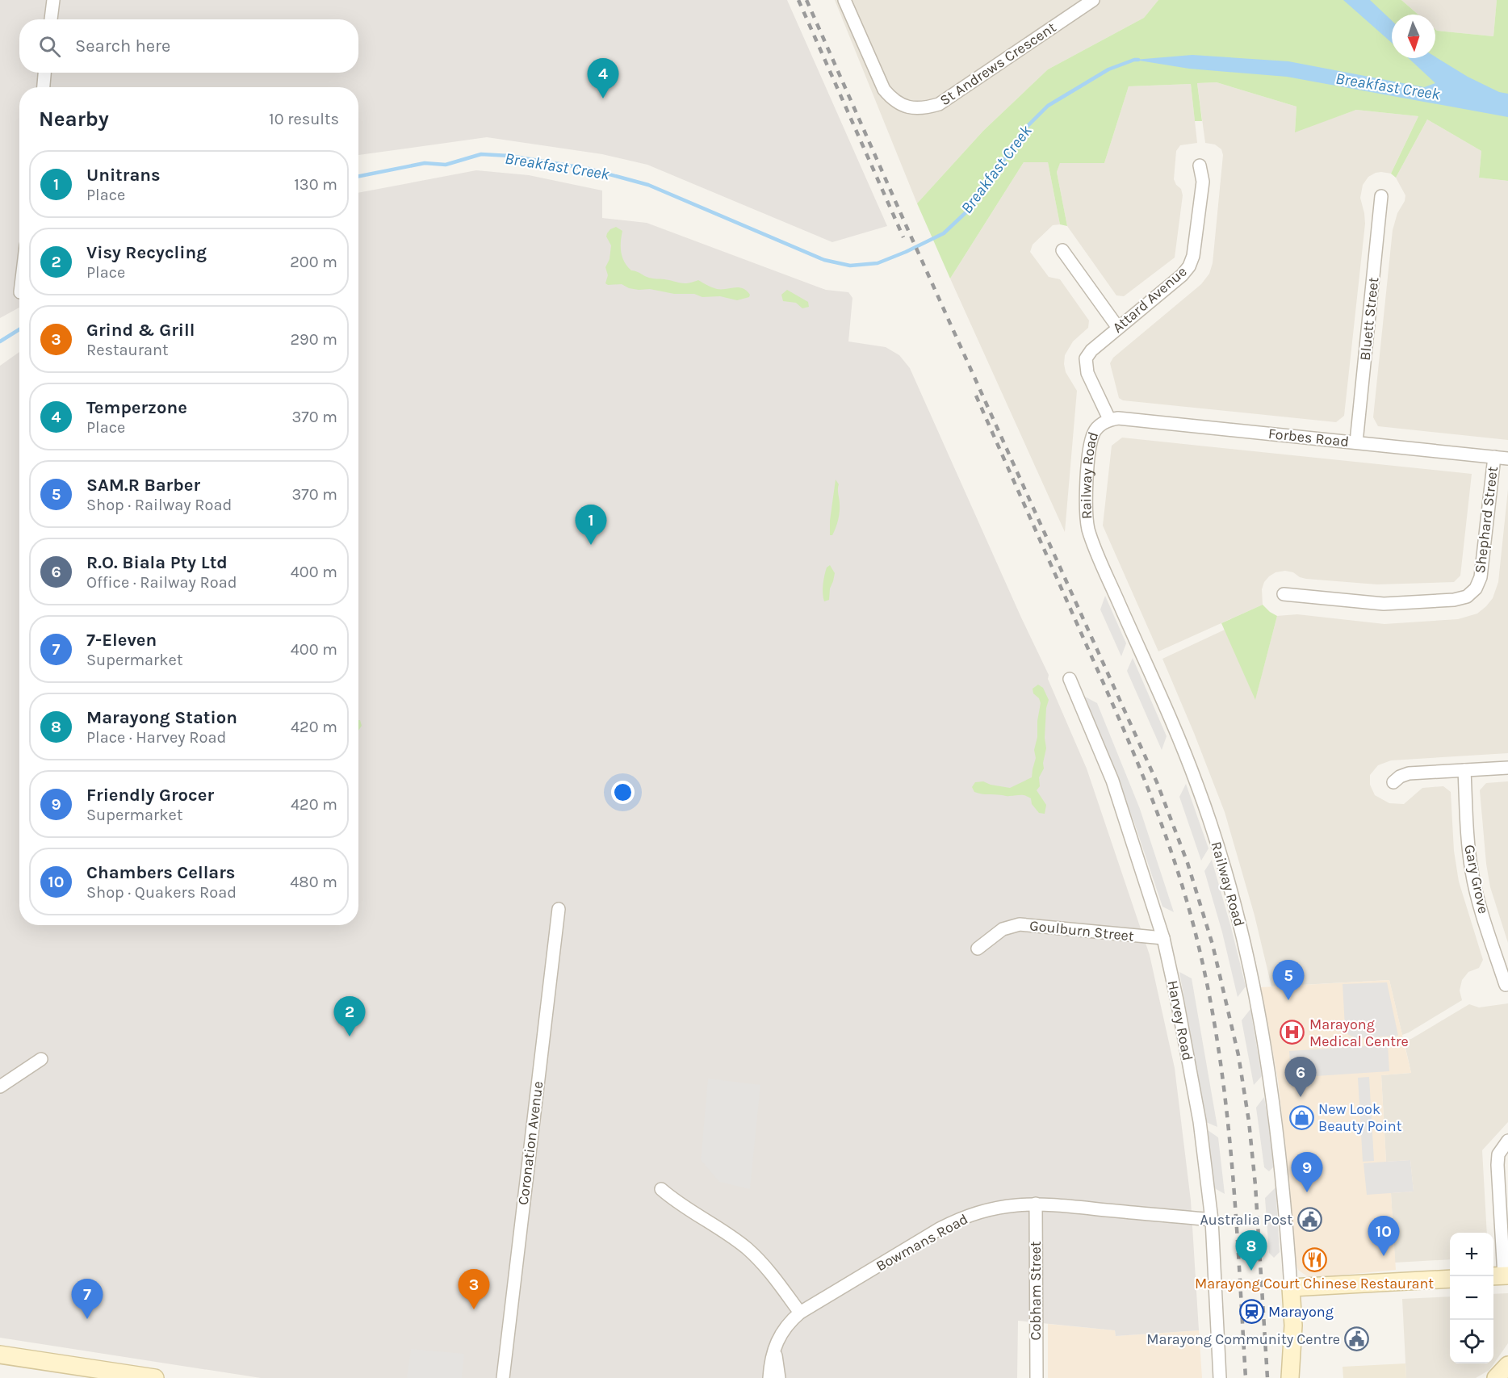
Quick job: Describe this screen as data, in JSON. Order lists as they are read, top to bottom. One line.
{"streets":{"street":["St Andrews Crescent","Attard Avenue","Bluett Street","Forbes Road","Railway Road","Shephard Street","Gary Grove","Goulburn Street","Harvey Road","Coronation Avenue","Bowmans Road","Cobham Street"]},"crossings":[["Attard Avenue","Forbes Road"],["Attard Avenue","Railway Road"],["Bluett Street","Forbes Road"],["Forbes Road","Railway Road"],["Forbes Road","Shephard Street"],["Goulburn Street","Harvey Road"],["Harvey Road","Bowmans Road"],["Bowmans Road","Cobham Street"]],"water":["Breakfast Creek"],"places":{"hospital":["Marayong Medical Centre"],"shop":["New Look Beauty Point"],"public building":["Australia Post","Marayong Community Centre"],"restaurant":["Marayong Court Chinese Restaurant"],"station":["Marayong"]},"north":"bottom","page":{"search":"Search here","pins":["4","1","5","2","6","9","10","8","3","7"],"heading":["Nearby","10 results"],"list":[{"mark":"1","name":"Unitrans","note":"Place","value":"130 m"},{"mark":"2","name":"Visy Recycling","note":"Place","value":"200 m"},{"mark":"3","name":"Grind & Grill","note":"Restaurant","value":"290 m"},{"mark":"4","name":"Temperzone","note":"Place","value":"370 m"},{"mark":"5","name":"SAM.R Barber","note":"Shop · Railway Road","value":"370 m"},{"mark":"6","name":"R.O. Biala Pty Ltd","note":"Office · Railway Road","value":"400 m"},{"mark":"7","name":"7-Eleven","note":"Supermarket","value":"400 m"},{"mark":"8","name":"Marayong Station","note":"Place · Harvey Road","value":"420 m"},{"mark":"9","name":"Friendly Grocer","note":"Supermarket","value":"420 m"},{"mark":"10","name":"Chambers Cellars","note":"Shop · Quakers Road","value":"480 m"}],"map_buttons":["+","−"]}}
